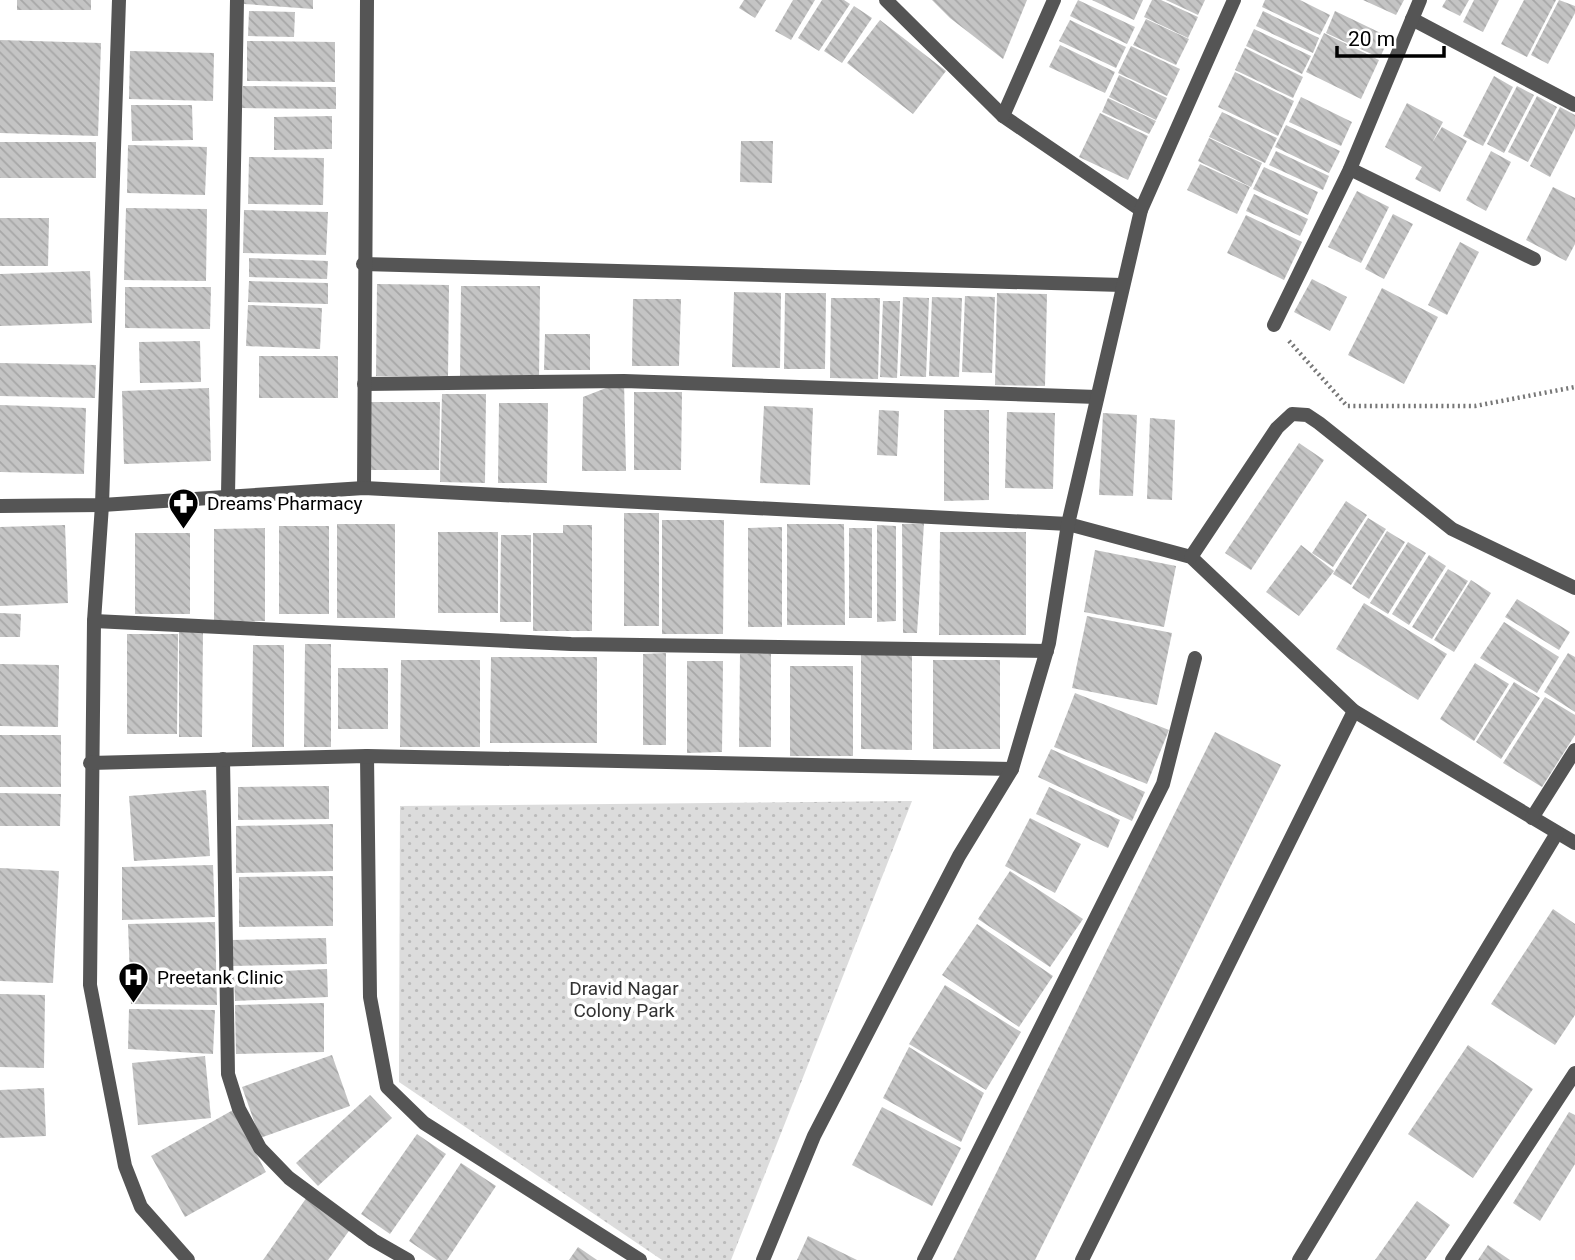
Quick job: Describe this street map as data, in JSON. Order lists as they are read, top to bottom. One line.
{"parks":["Dravid Nagar Colony Park"],"places":{"pharmacy":["Dreams Pharmacy"],"hospital":["Preetank Clinic"]},"scale_bar":"20 m"}
